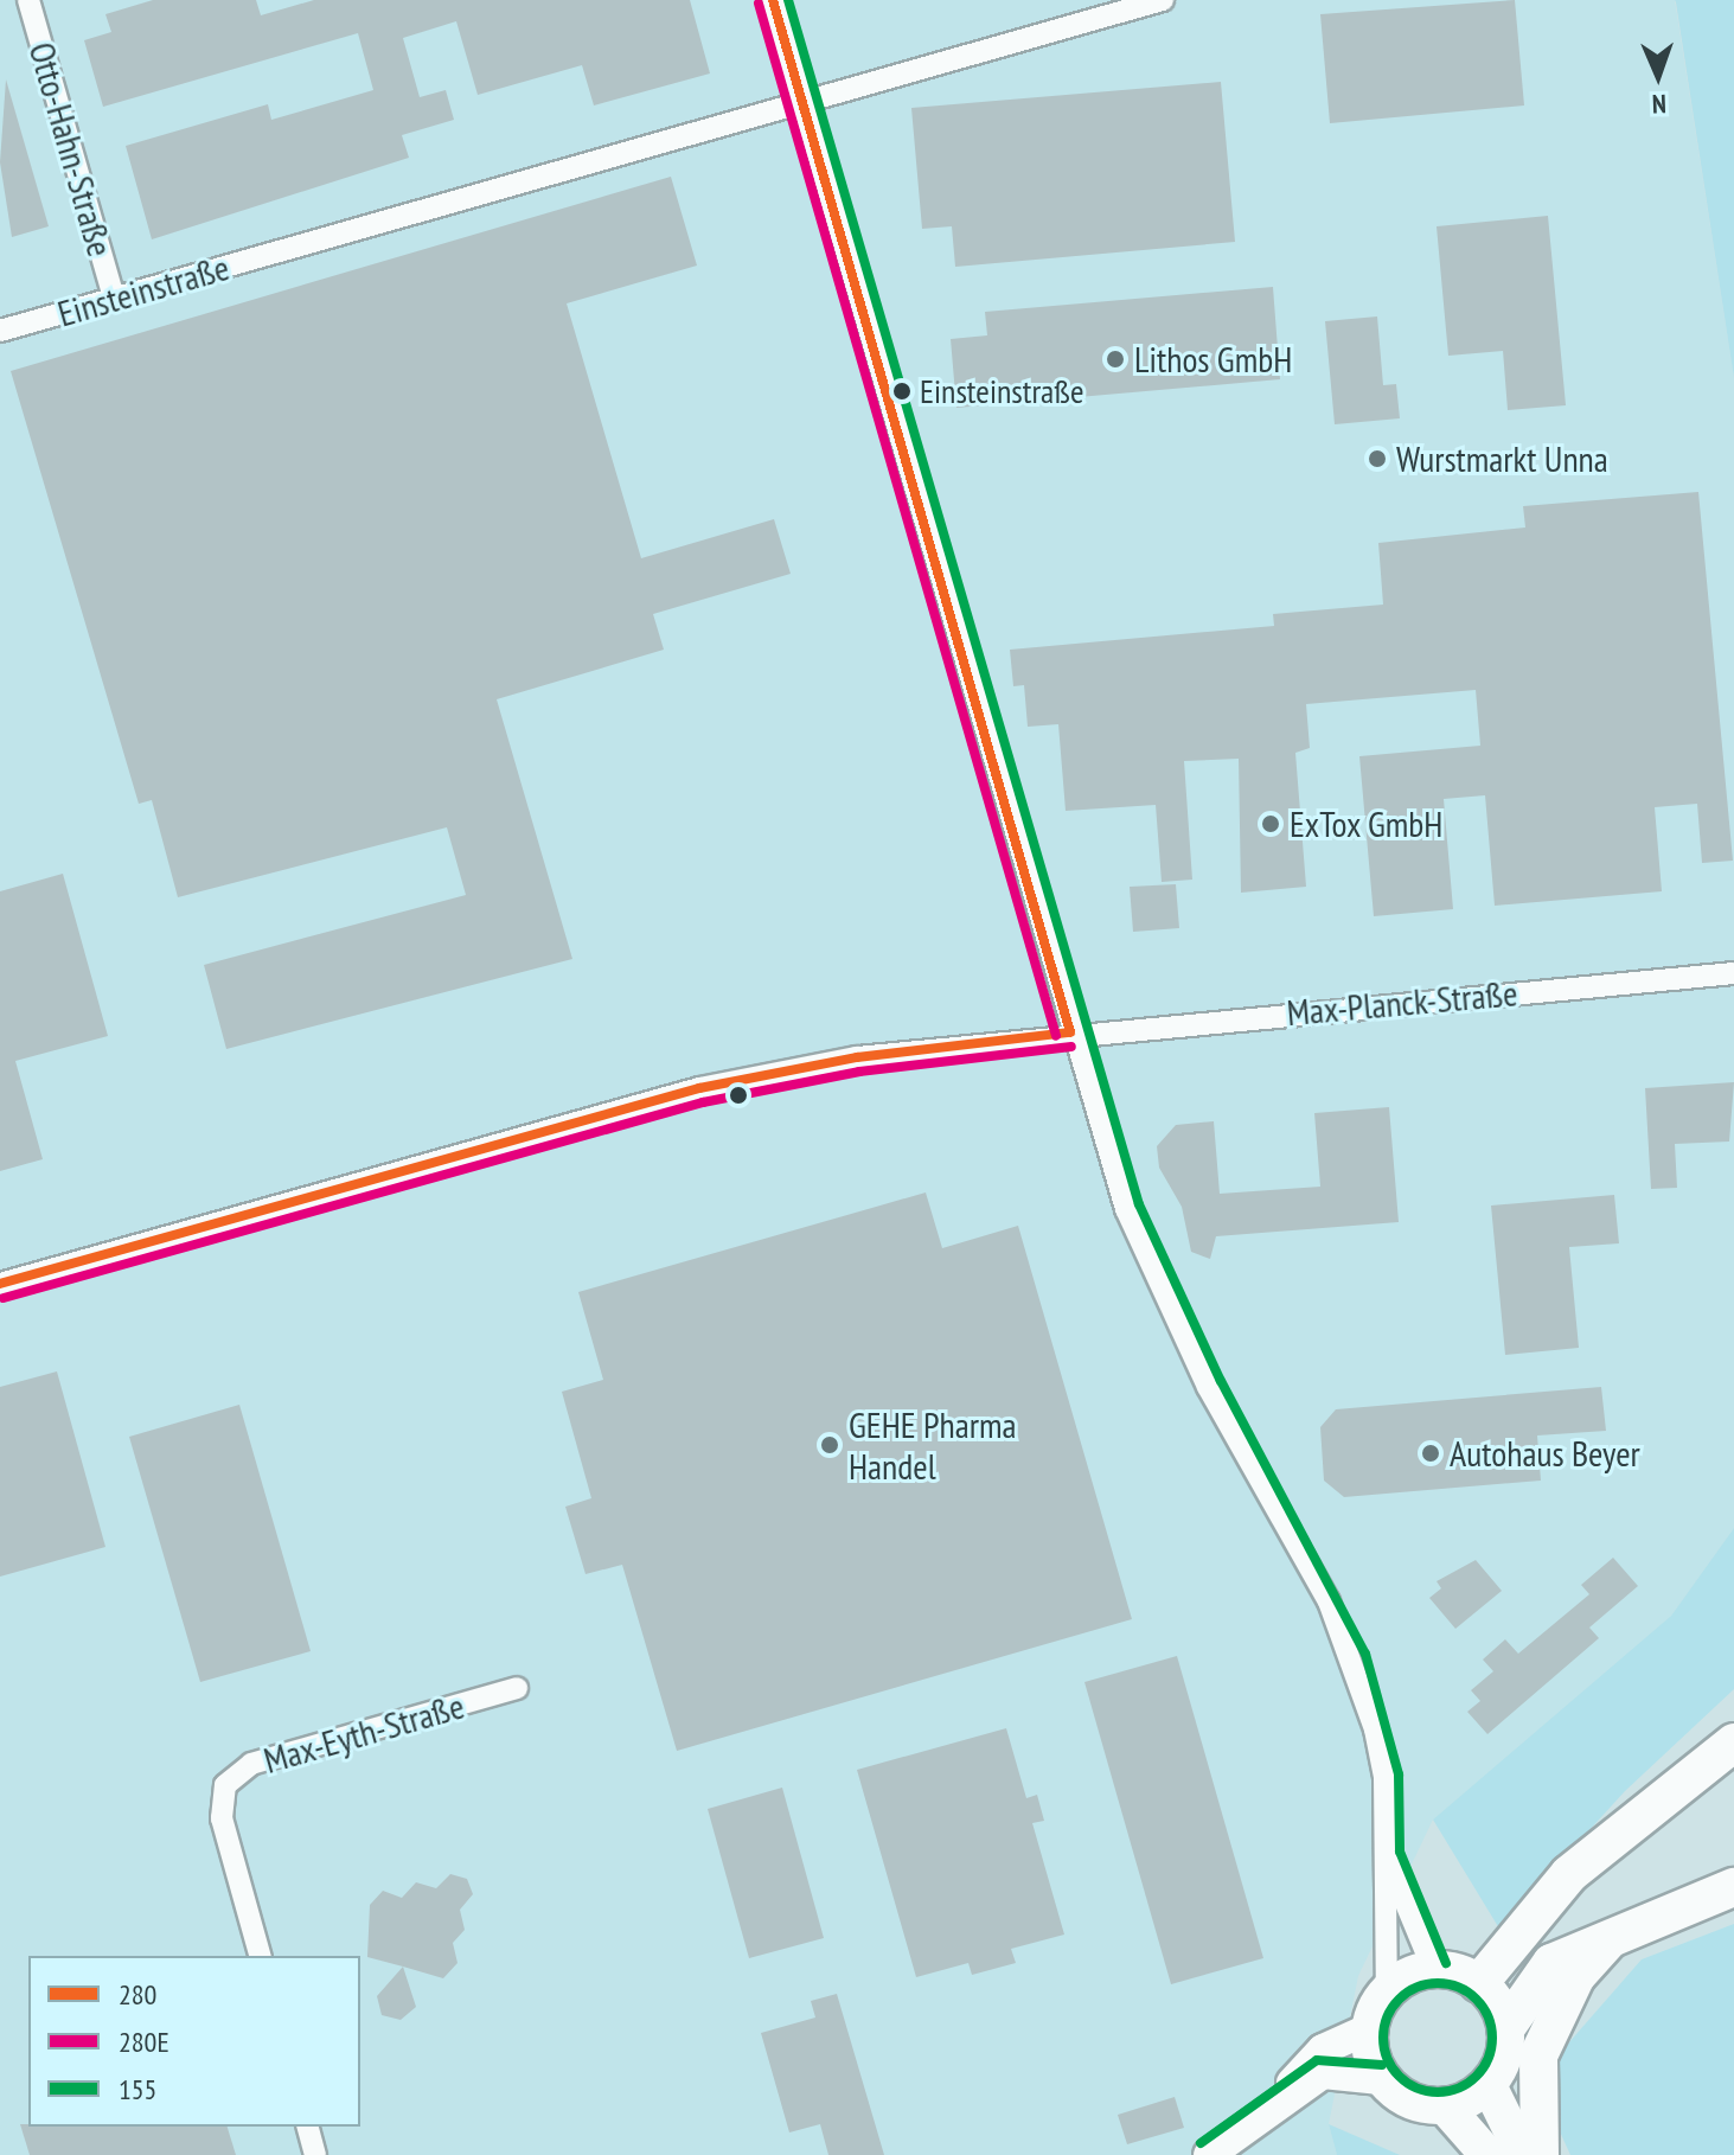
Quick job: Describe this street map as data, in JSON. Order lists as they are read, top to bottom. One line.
{"streets":{"street":["Otto-Hahn-Straße","Einsteinstraße","Max-Planck-Straße","Max-Eyth-Straße"]},"crossings":[["Otto-Hahn-Straße","Einsteinstraße"]],"places":["Lithos GmbH","Einsteinstraße","Wurstmarkt Unna","ExTox GmbH","GEHE Pharma Handel","Autohaus Beyer"],"lines":["transit line 280","transit line 155","transit line 280E"],"legend":["280","280E","155"],"north":"bottom"}
